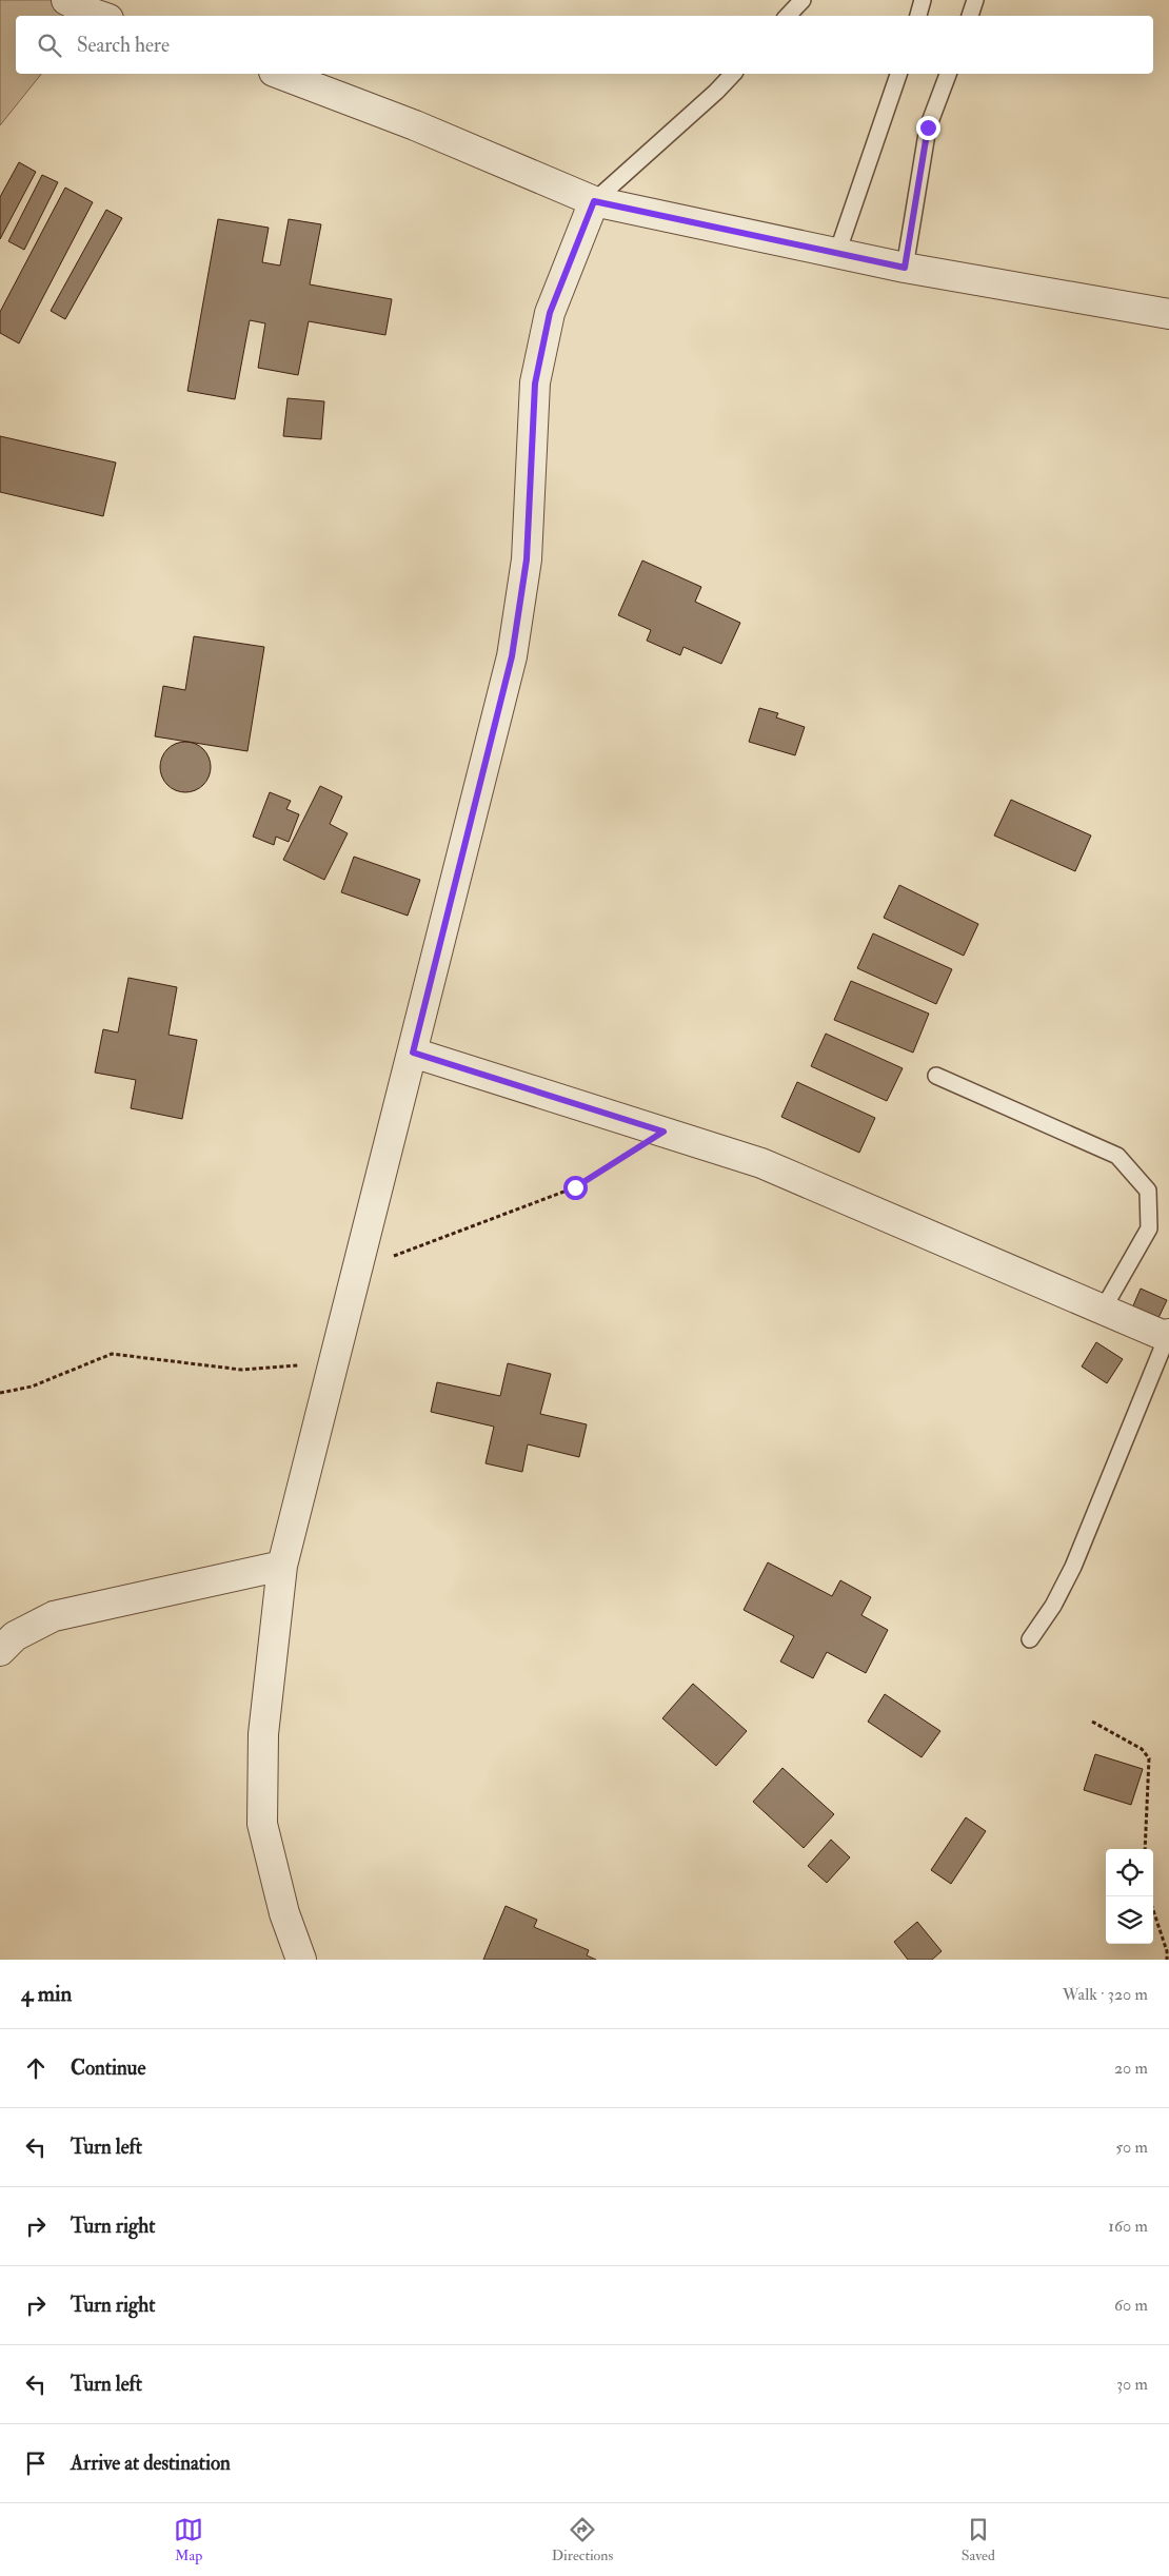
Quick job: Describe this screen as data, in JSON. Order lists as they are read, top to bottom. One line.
{"page":{"search":"Search here","heading":["4 min","Walk · 320 m"],"list":[["Continue","20 m"],["Turn left","50 m"],["Turn right","160 m"],["Turn right","60 m"],["Turn left","30 m"],"Arrive at destination"],"nav":["Map","Directions","Saved"]}}
